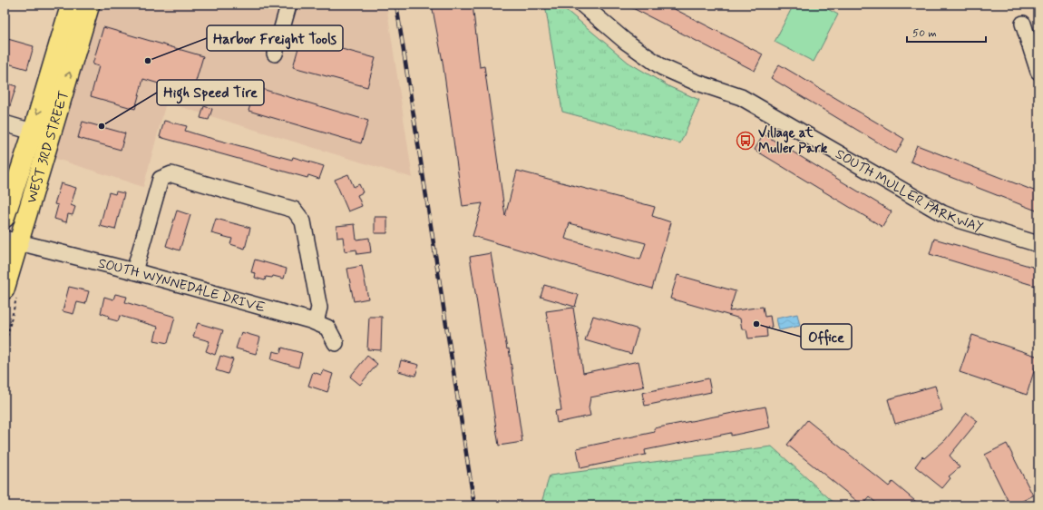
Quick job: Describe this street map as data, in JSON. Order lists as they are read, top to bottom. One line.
{"streets":{"main road":["WEST 3RD STREET"],"street":["SOUTH MULLER PARKWAY","SOUTH WYNNEDALE DRIVE"]},"crossings":[["WEST 3RD STREET","SOUTH WYNNEDALE DRIVE"]],"places":{"other":["Harbor Freight Tools","High Speed Tire","Office"],"bus stop":["Village at Muller Park"]},"scale_bar":"50 m"}
